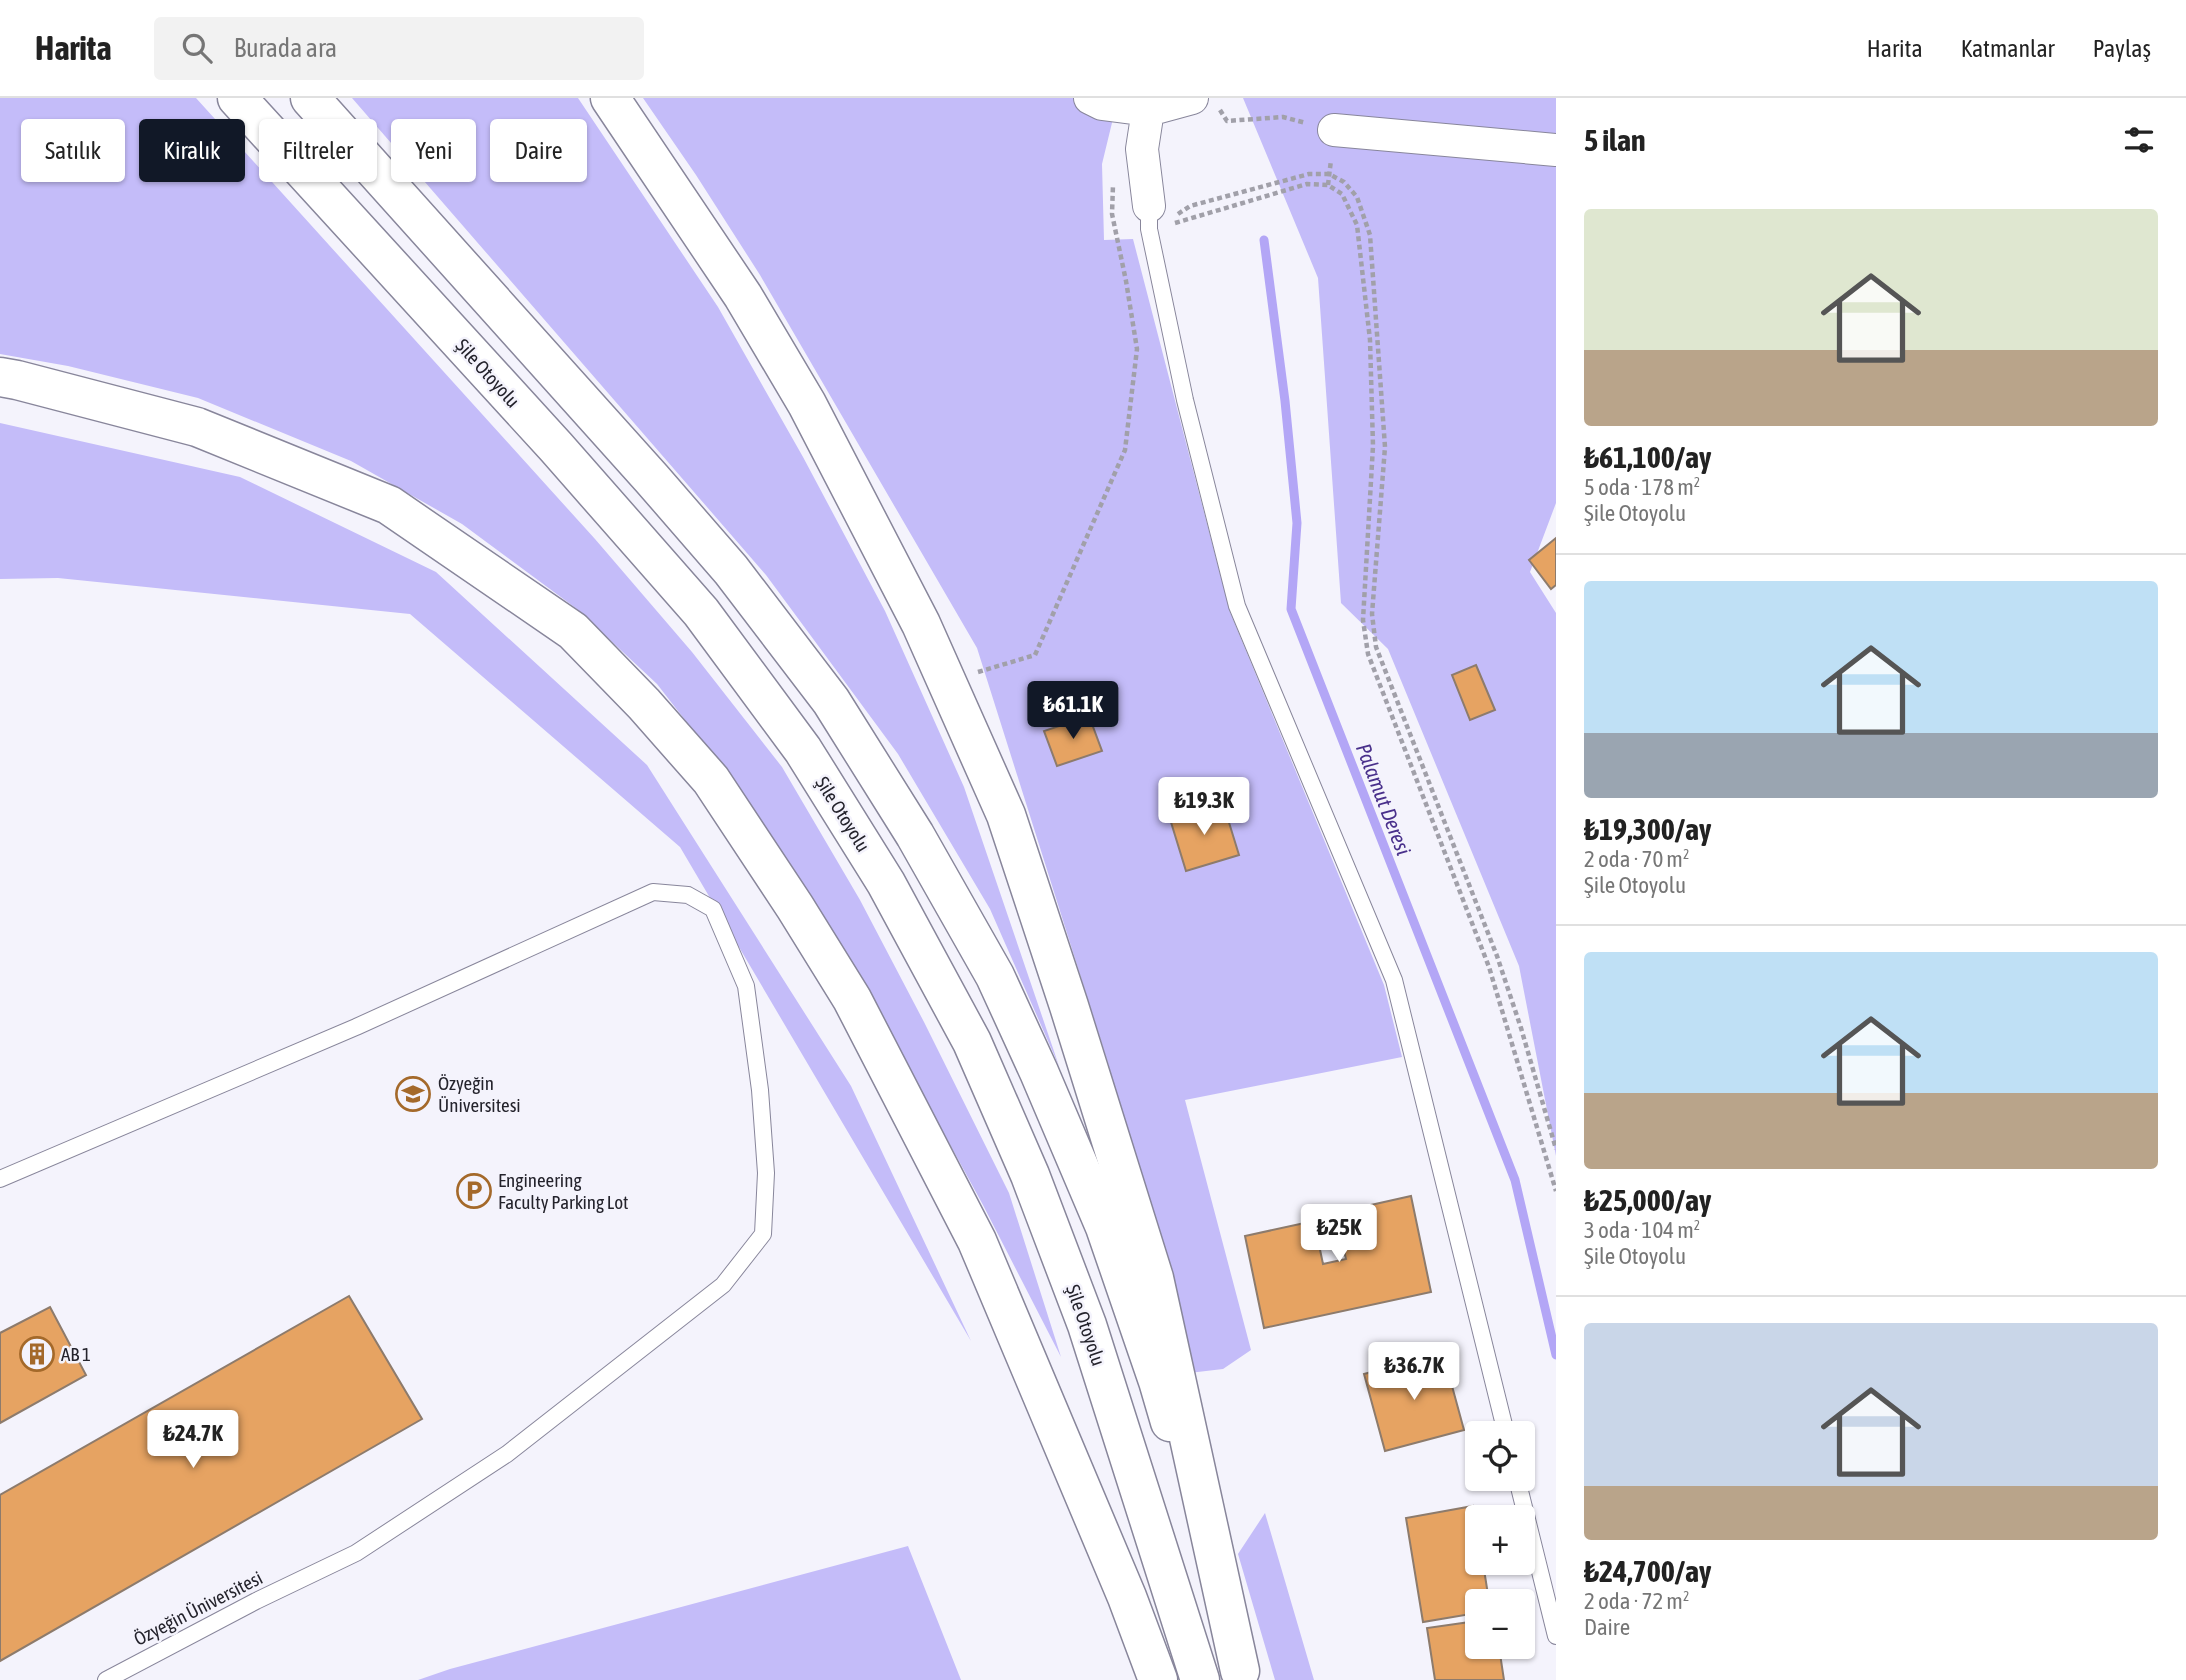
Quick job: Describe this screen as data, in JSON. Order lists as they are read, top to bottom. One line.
{"streets":{"highway":["Şile Otoyolu"],"lane":["Özyeğin Üniversitesi"]},"water":["Palamut Deresi"],"places":{"school or university":["Özyeğin Üniversitesi"],"parking":["Engineering Faculty Parking Lot"],"building":["AB 1"]},"page":{"header":"Harita","search":"Burada ara","nav":["Harita","Katmanlar","Paylaş"],"heading":"5 ilan","chip":["Satılık","Kiralık","Filtreler","Yeni","Daire"],"list":[{"name":"₺61,100/ay","note":"5 oda · 178 m² · Şile Otoyolu"},{"name":"₺19,300/ay","note":"2 oda · 70 m² · Şile Otoyolu"},{"name":"₺25,000/ay","note":"3 oda · 104 m² · Şile Otoyolu"},{"name":"₺24,700/ay","note":"2 oda · 72 m² · Daire"}],"price":["₺61.1K","₺19.3K","₺25K","₺36.7K","₺24.7K"],"map_buttons":["+","−"]}}
